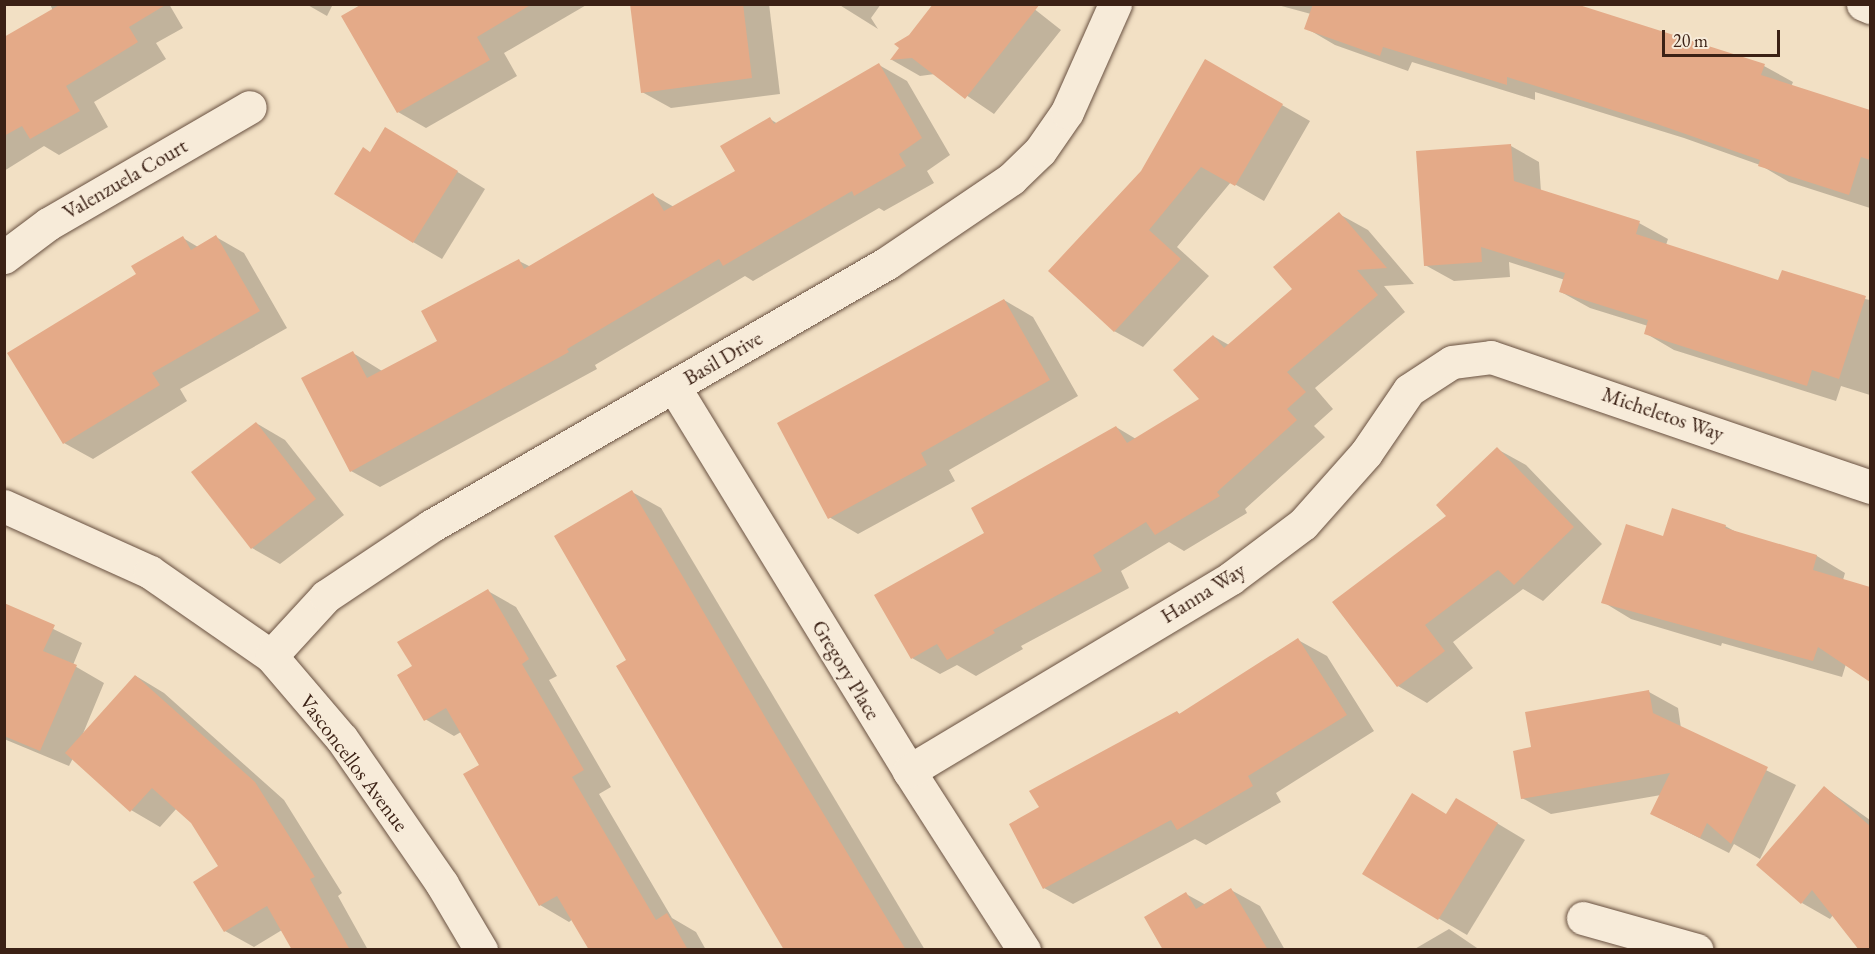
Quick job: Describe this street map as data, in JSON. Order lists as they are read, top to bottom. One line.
{"streets":{"street":["Valenzuela Court","Basil Drive","Micheletos Way","Hanna Way","Gregory Place","Vasconcellos Avenue"]},"crossings":[["Basil Drive","Gregory Place"],["Basil Drive","Vasconcellos Avenue"],["Micheletos Way","Hanna Way"],["Hanna Way","Gregory Place"]],"scale_bar":"20 m"}
